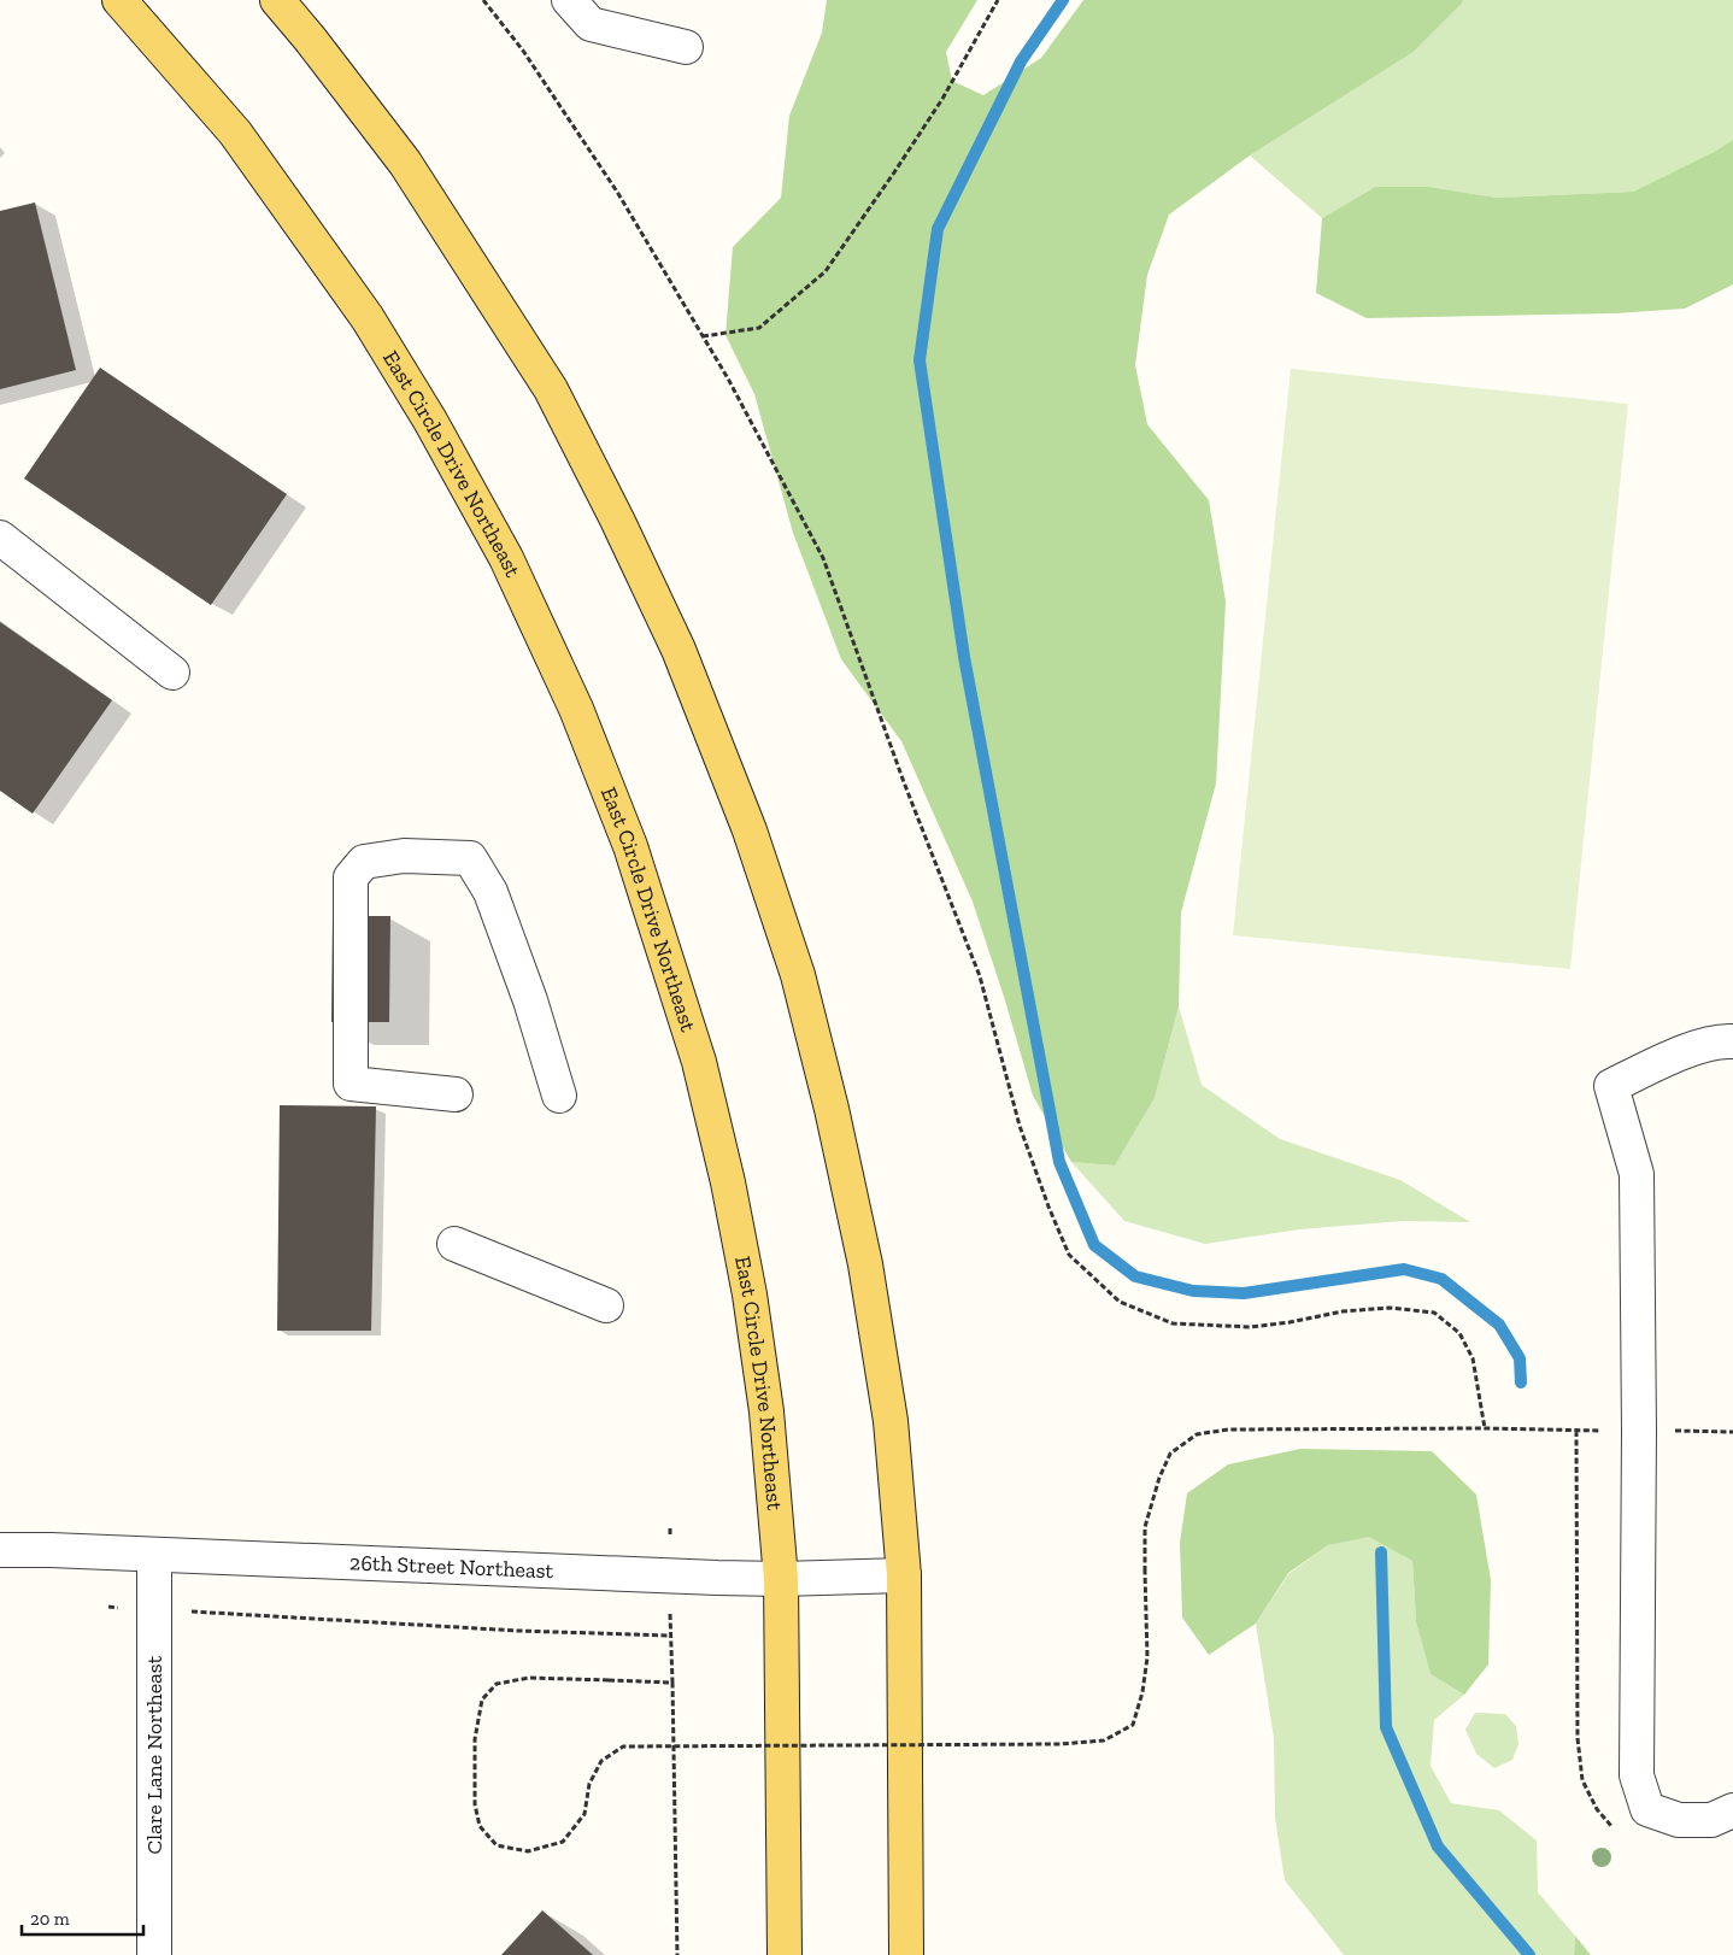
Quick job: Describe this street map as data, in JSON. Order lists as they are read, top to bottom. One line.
{"streets":{"main road":["East Circle Drive Northeast"],"street":["26th Street Northeast","Clare Lane Northeast"]},"crossings":[["East Circle Drive Northeast","26th Street Northeast"],["26th Street Northeast","Clare Lane Northeast"]],"scale_bar":"20 m"}
